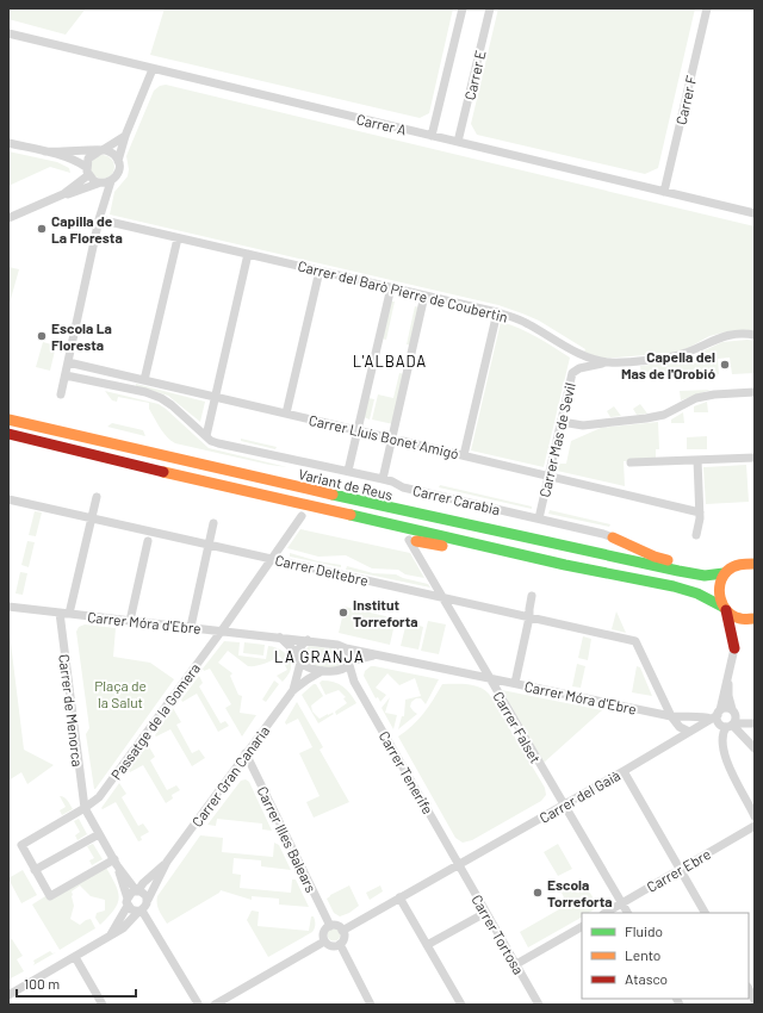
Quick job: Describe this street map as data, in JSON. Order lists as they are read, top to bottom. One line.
{"streets":{"highway":["Variant de Reus"],"street":["Carrer E","Carrer F","Carrer A","Carrer del Barò Pierre de Coubertin","Carrer Lluís Bonet Amigó","Carrer Mas de Sevil","Carrer Carabia","Carrer Deltebre","Carrer Móra d'Ebre","Carrer de Menorca","Passatge de la Gomera","Carrer Falset","Carrer Tenerife","Carrer Gran Canaria","Carrer del Gaià","Carrer Illes Balears","Carrer Ebre","Carrer Tortosa"]},"crossings":[["Carrer E","Carrer A"],["Carrer F","Carrer A"],["Carrer del Barò Pierre de Coubertin","Carrer Mas de Sevil"],["Carrer Lluís Bonet Amigó","Carrer Mas de Sevil"],["Carrer Mas de Sevil","Carrer Carabia"],["Carrer Deltebre","Carrer Móra d'Ebre"],["Carrer Deltebre","Passatge de la Gomera"],["Carrer Deltebre","Carrer Falset"],["Carrer Móra d'Ebre","Carrer de Menorca"],["Carrer Móra d'Ebre","Passatge de la Gomera"],["Carrer Móra d'Ebre","Carrer Falset"],["Carrer Móra d'Ebre","Carrer Tenerife"],["Carrer Móra d'Ebre","Carrer del Gaià"],["Carrer de Menorca","Passatge de la Gomera"],["Carrer de Menorca","Carrer Gran Canaria"],["Carrer Falset","Carrer del Gaià"],["Carrer Falset","Carrer Ebre"],["Carrer Tenerife","Carrer del Gaià"],["Carrer Tenerife","Carrer Tortosa"],["Carrer Gran Canaria","Carrer Illes Balears"],["Carrer del Gaià","Carrer Illes Balears"],["Carrer del Gaià","Carrer Tortosa"]],"districts":["L'ALBADA","LA GRANJA"],"parks":["Plaça de la Salut"],"places":["Capilla de La Floresta","Escola La Floresta","Capella del Mas de l'Orobió","Institut Torreforta","Escola Torreforta"],"legend":["Fluido","Lento","Atasco"],"scale_bar":"100 m"}
